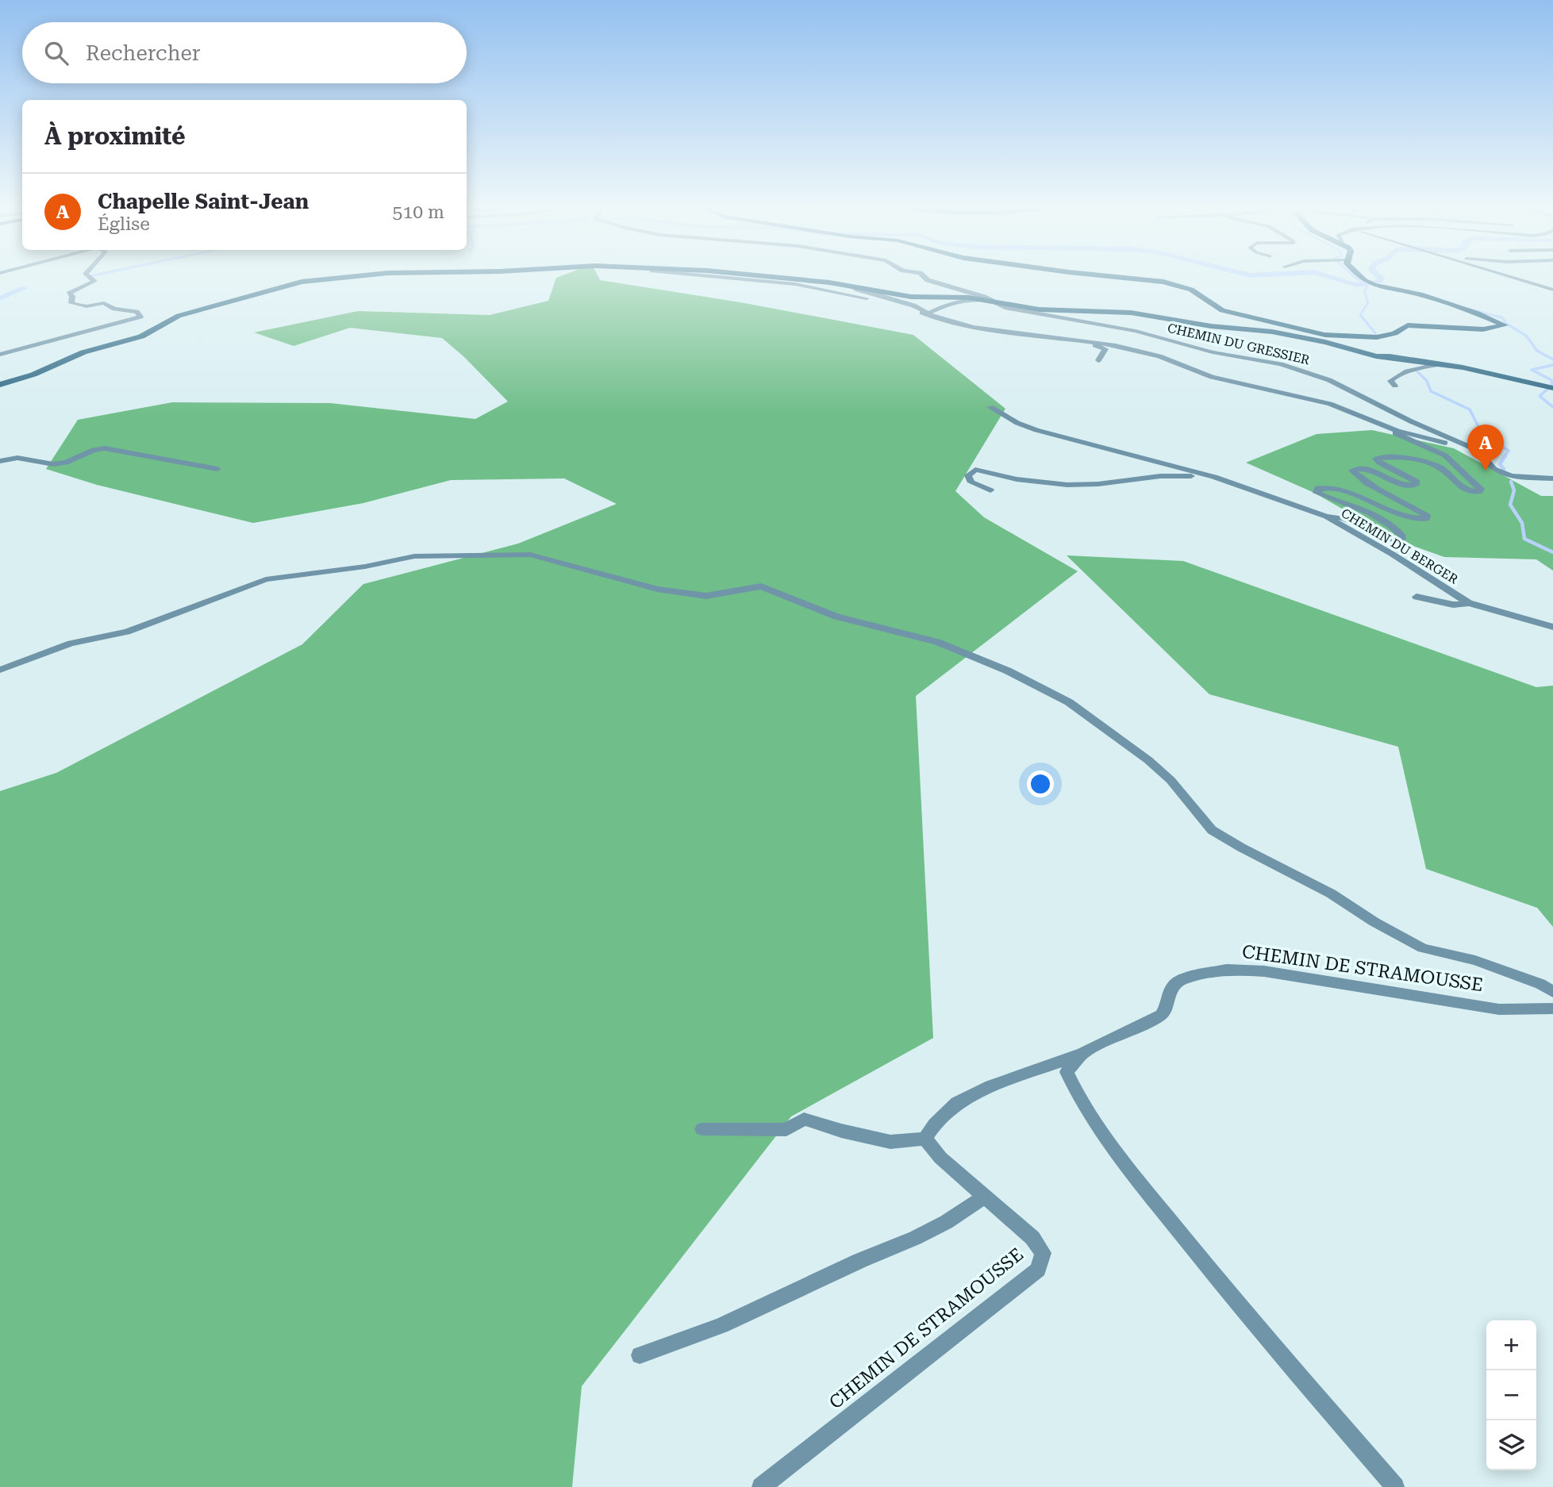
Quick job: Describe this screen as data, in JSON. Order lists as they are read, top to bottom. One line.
{"streets":{"street":["CHEMIN DU GRESSIER","CHEMIN DU BERGER","CHEMIN DE STRAMOUSSE"]},"page":{"search":"Rechercher","heading":"À proximité","list":[{"mark":"A","name":"Chapelle Saint-Jean","note":"Église","value":"510 m"}],"pins":"A","map_buttons":["+","−"]}}
